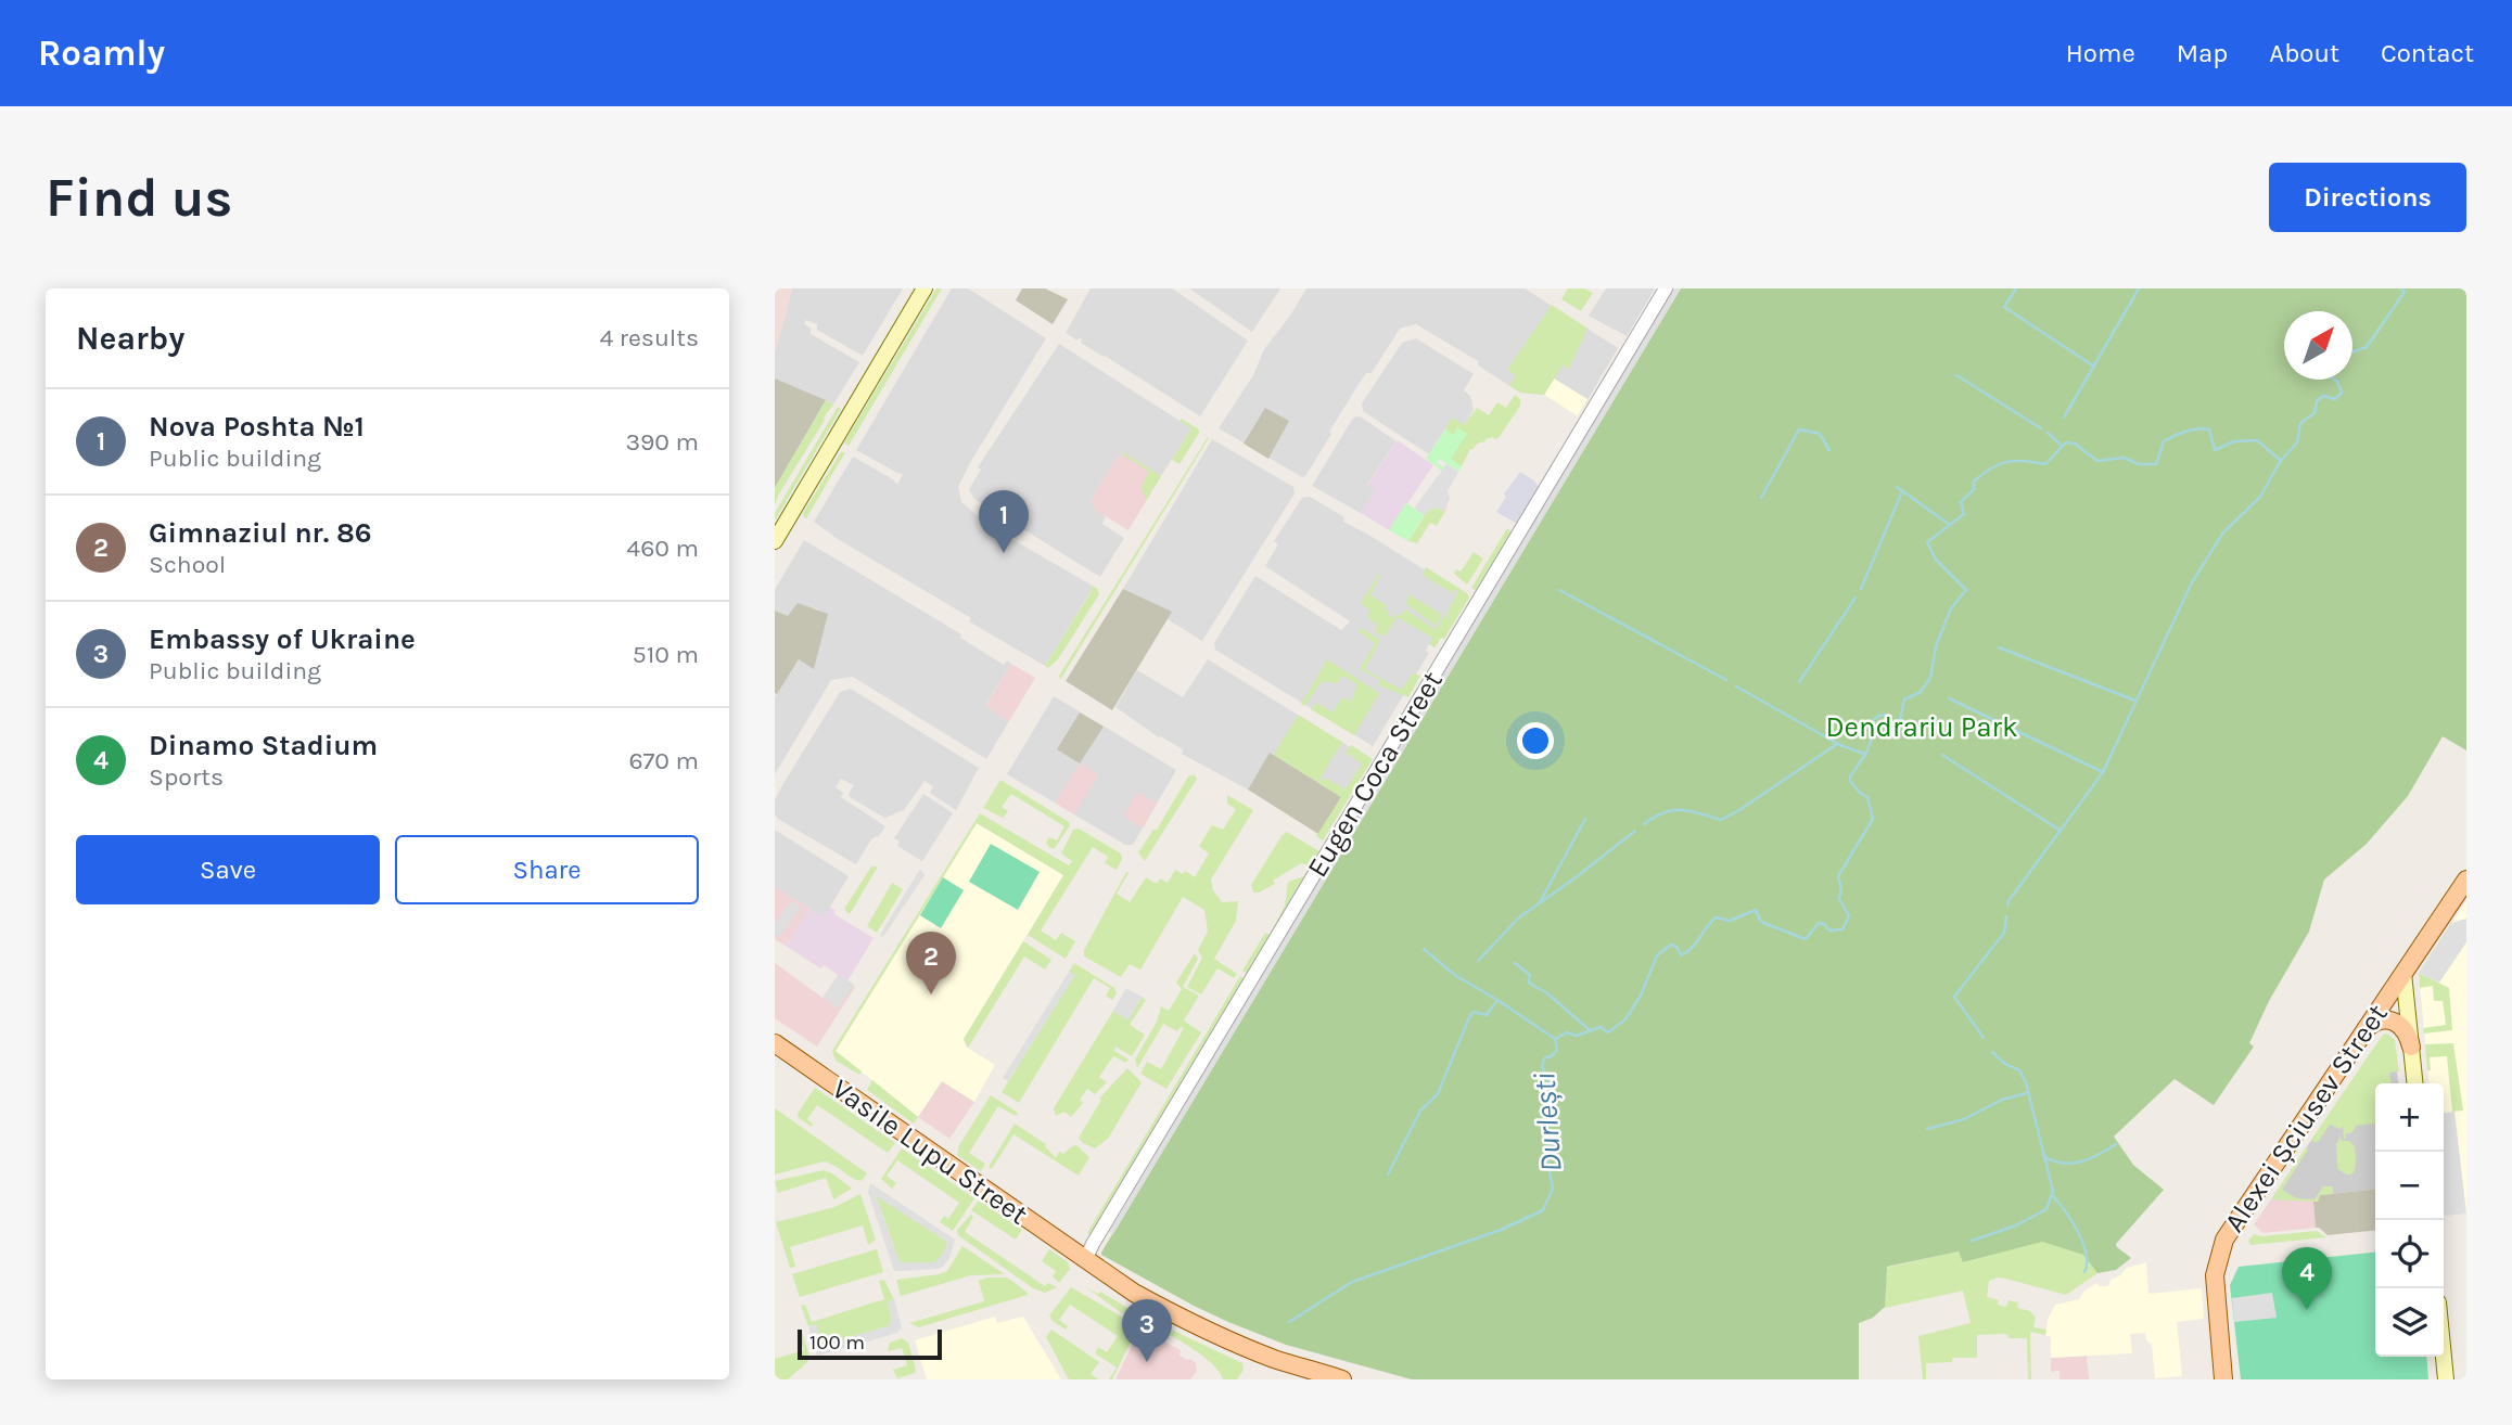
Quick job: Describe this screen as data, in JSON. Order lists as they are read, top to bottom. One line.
{"streets":{"main road":["Alexei Șciusev Street","Vasile Lupu Street"],"street":["Eugen Coca Street"]},"crossings":[["Eugen Coca Street","Vasile Lupu Street"]],"water":["Durlești"],"parks":["Dendrariu Park"],"scale_bar":"100 m","north":"top right","page":{"header":"Roamly","nav":["Home","Map","About","Contact"],"buttons":["Directions",["Save","Share"]],"title":"Find us","heading":["Nearby","4 results"],"list":[{"mark":"1","name":"Nova Poshta №1","note":"Public building","value":"390 m"},{"mark":"2","name":"Gimnaziul nr. 86","note":"School","value":"460 m"},{"mark":"3","name":"Embassy of Ukraine","note":"Public building","value":"510 m"},{"mark":"4","name":"Dinamo Stadium","note":"Sports","value":"670 m"}],"pins":["1","2","4","3"],"map_buttons":["+","−"],"scale":"100 m"}}
